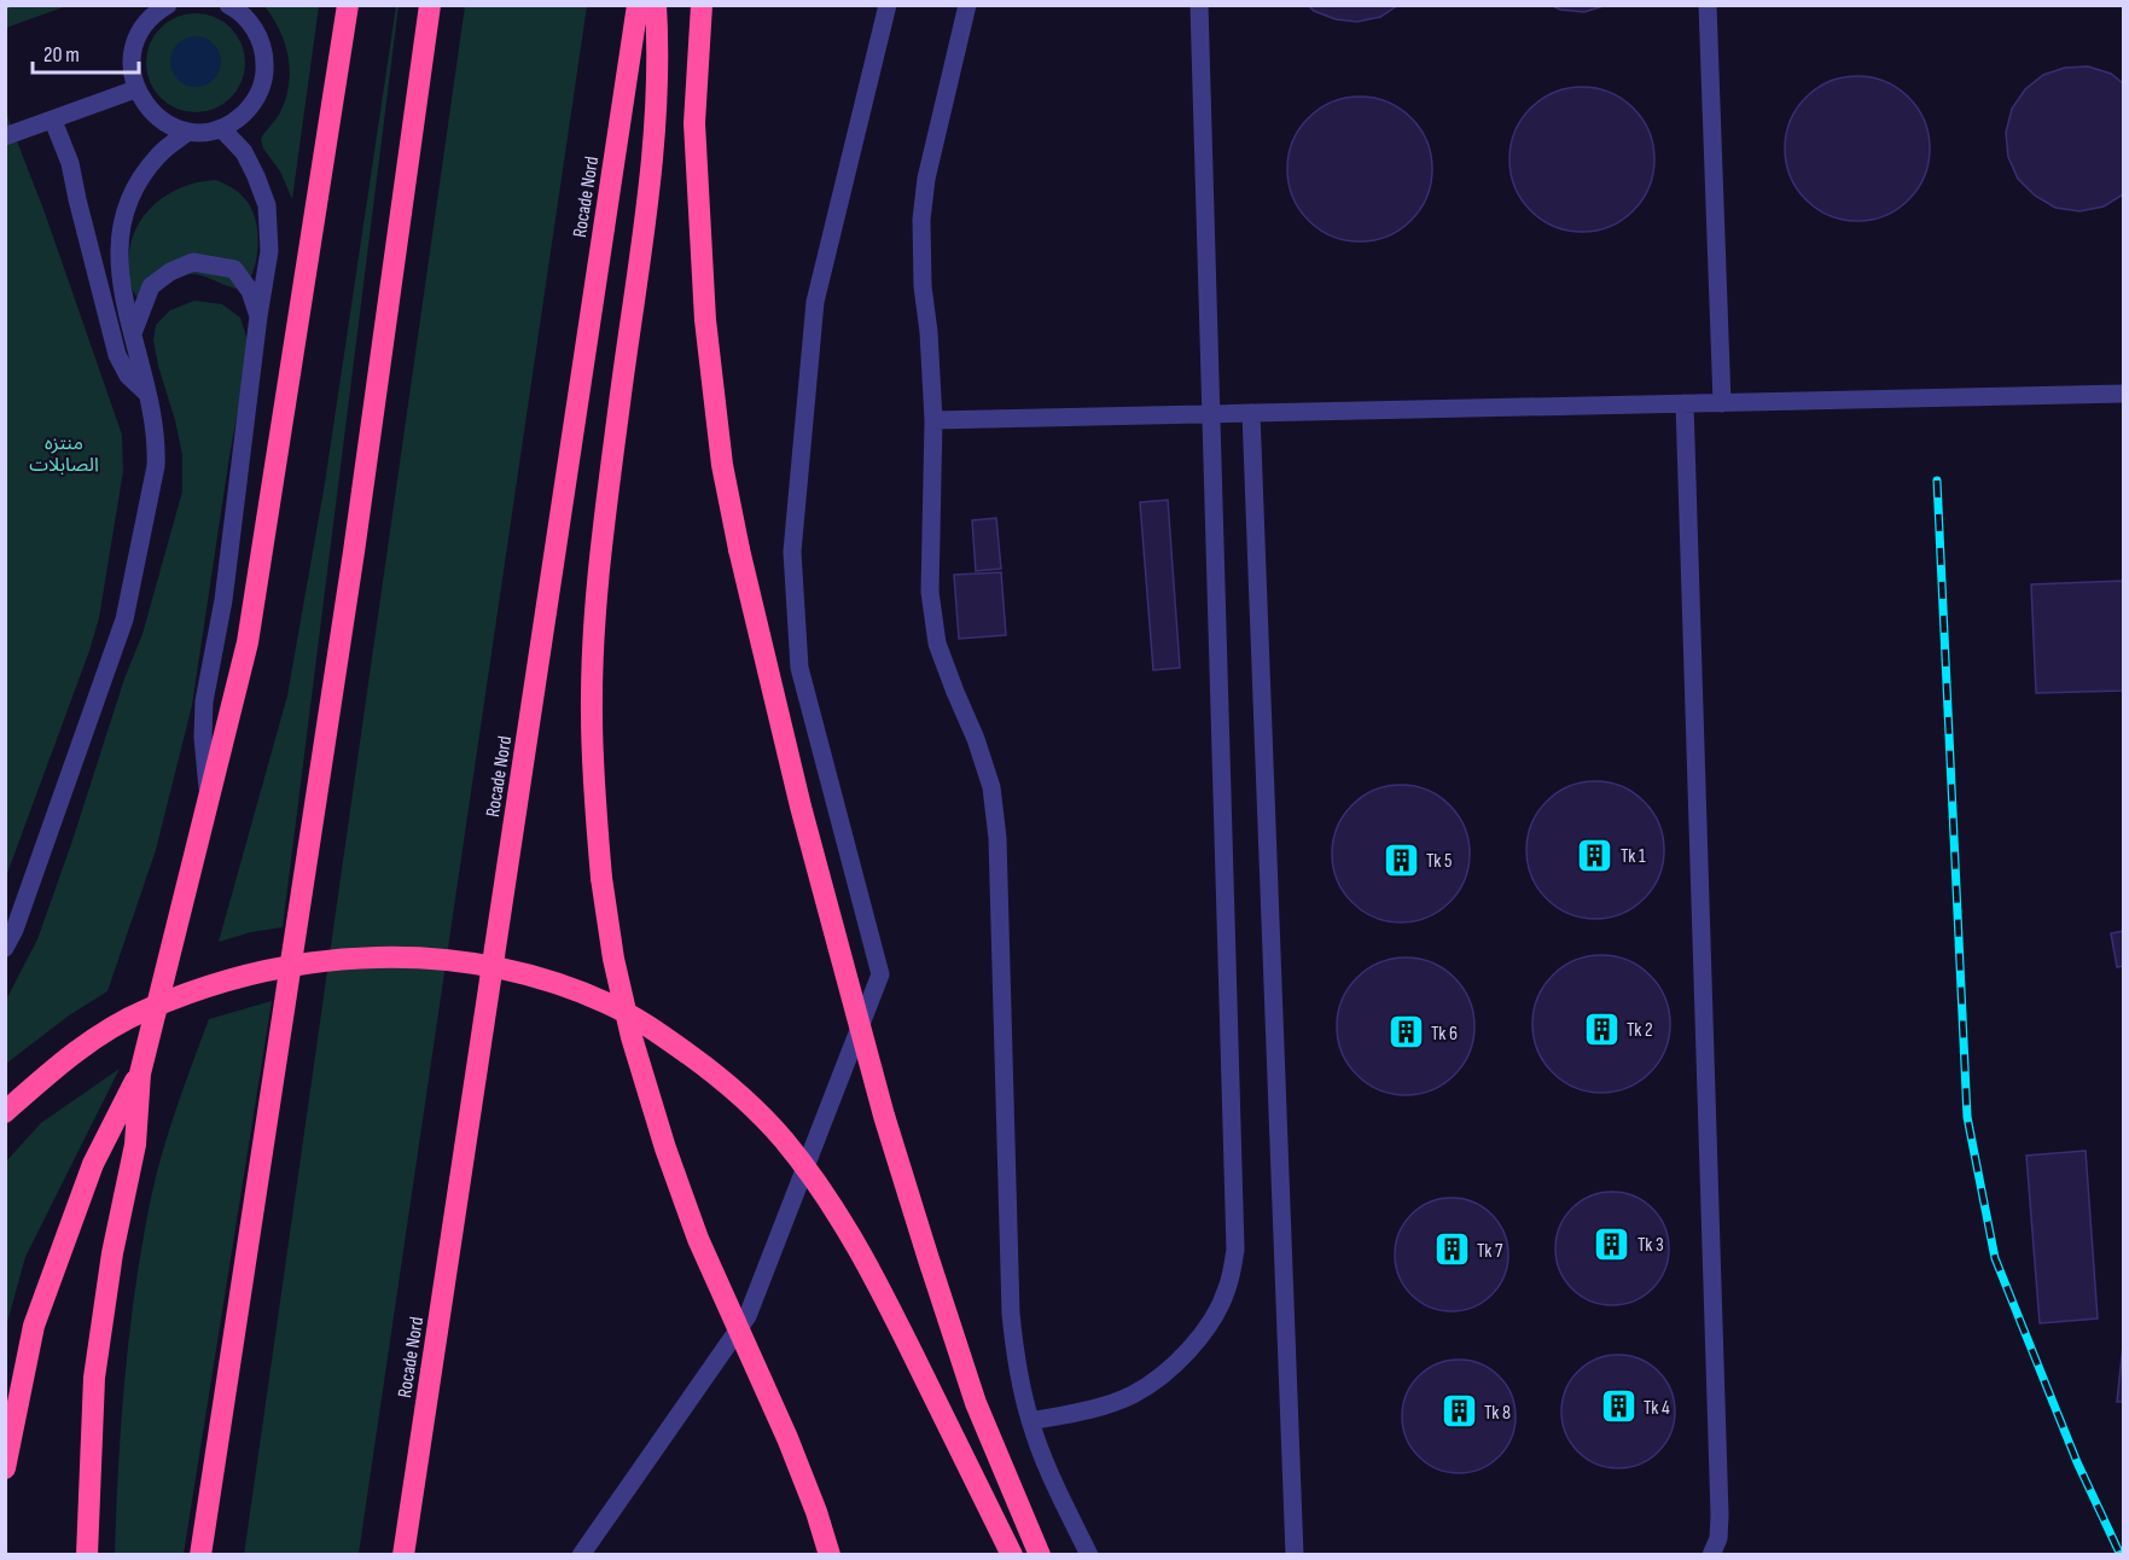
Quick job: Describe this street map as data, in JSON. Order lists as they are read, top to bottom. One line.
{"streets":{"highway":["Rocade Nord"]},"parks":["منتزه الصابلات"],"places":{"building":["Tk 1","Tk 5","Tk 2","Tk 6","Tk 3","Tk 7","Tk 4","Tk 8"]},"scale_bar":"20 m"}
